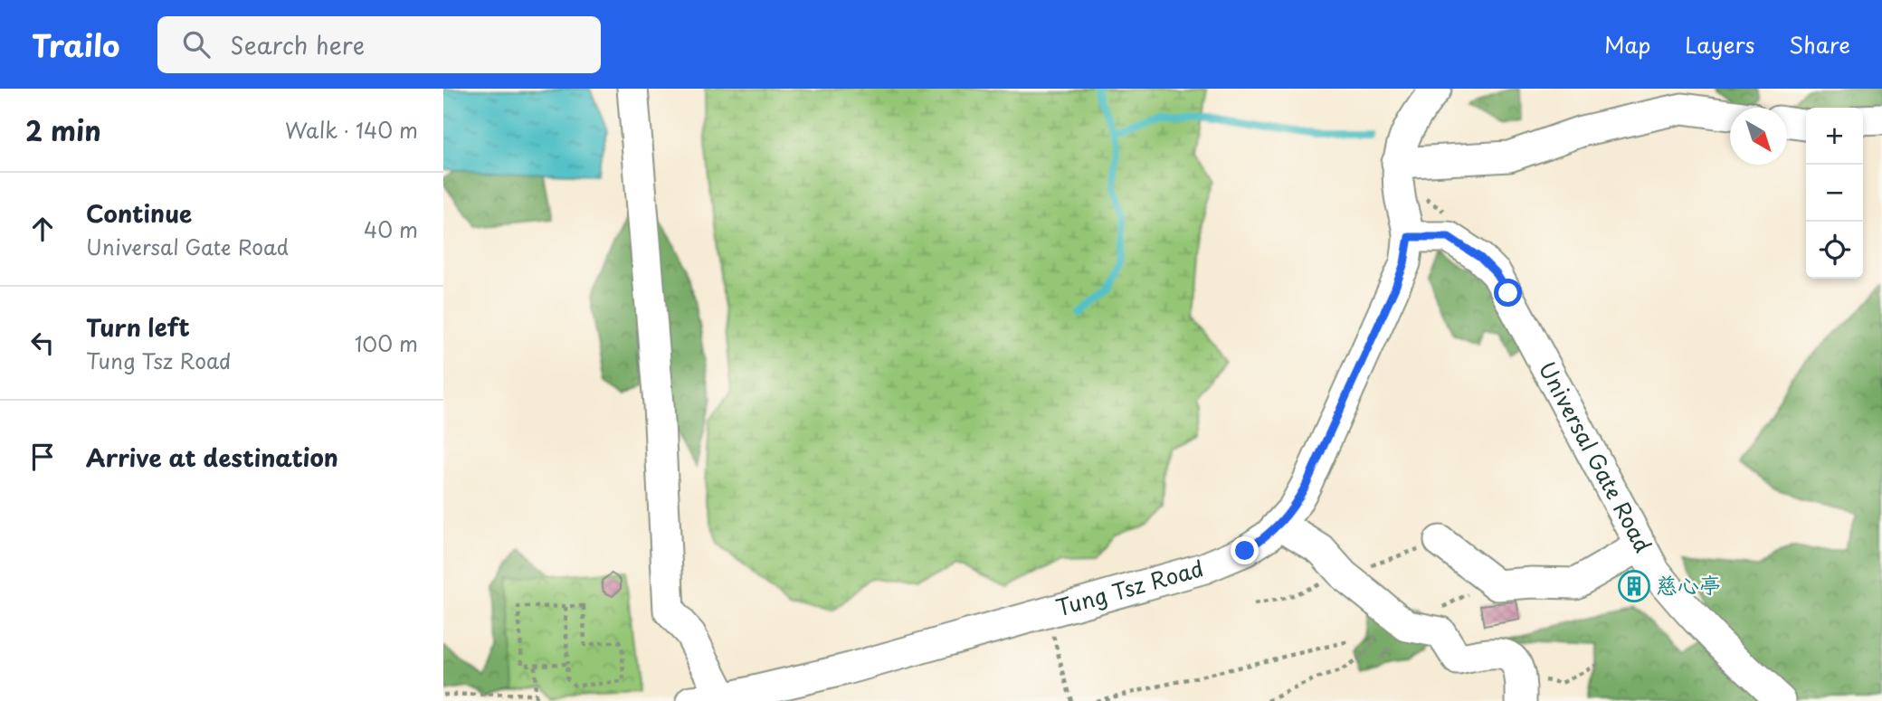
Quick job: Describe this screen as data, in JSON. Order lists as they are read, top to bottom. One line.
{"streets":{"street":["Universal Gate Road","Tung Tsz Road"]},"crossings":[["Universal Gate Road","Tung Tsz Road"]],"places":{"building":["慈心亭"]},"north":"bottom right","page":{"header":"Trailo","search":"Search here","nav":["Map","Layers","Share"],"heading":["2 min","Walk · 140 m"],"map_buttons":["+","−"],"list":[["Continue","Universal Gate Road","40 m"],["Turn left","Tung Tsz Road","100 m"],"Arrive at destination"]}}
